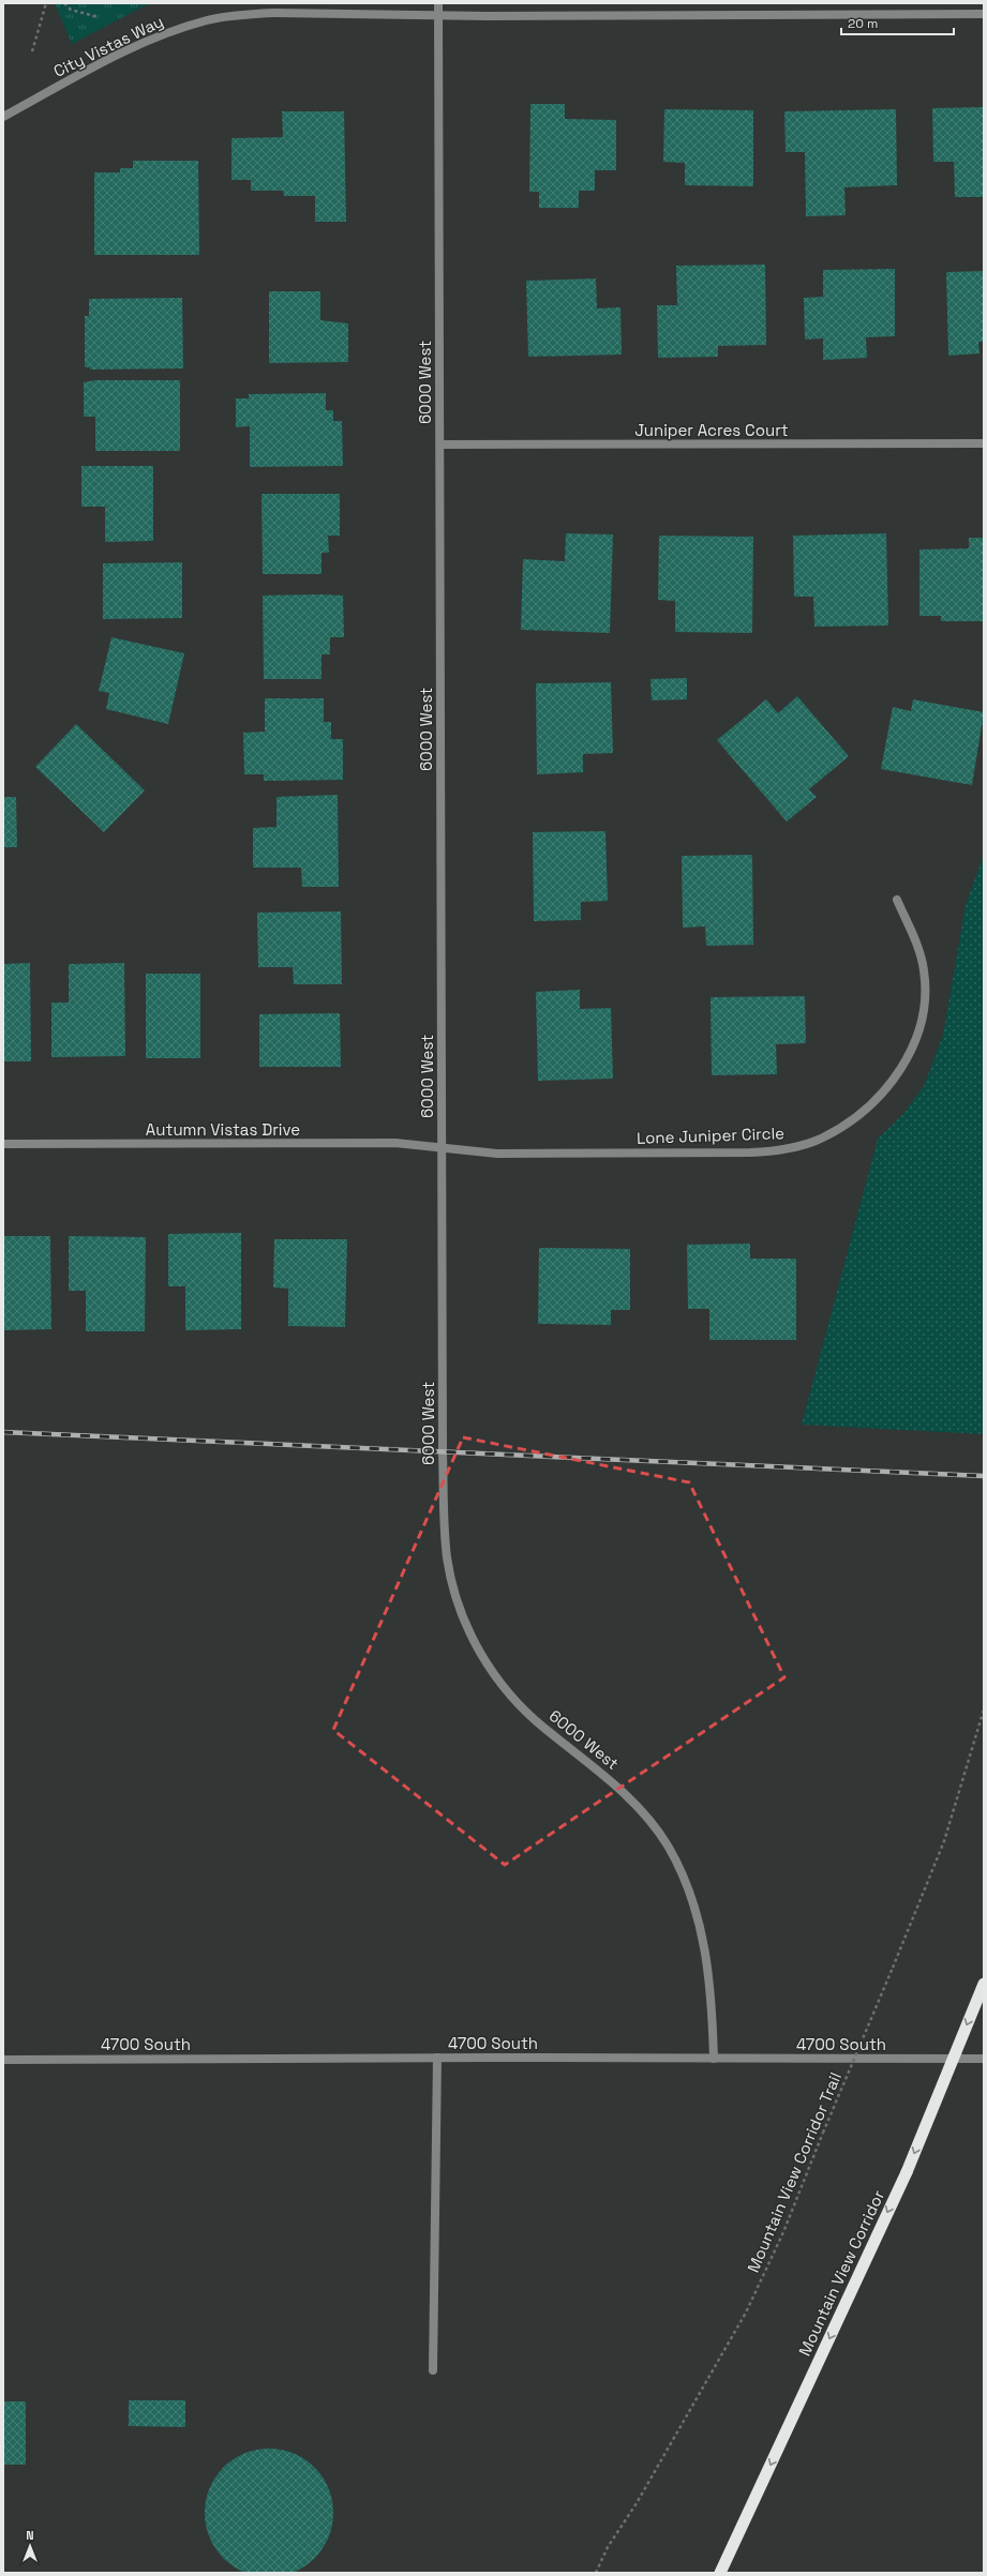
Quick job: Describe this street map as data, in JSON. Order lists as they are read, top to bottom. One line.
{"streets":{"highway":["Mountain View Corridor"],"street":["City Vistas Way","6000 West","Juniper Acres Court","Autumn Vistas Drive","Lone Juniper Circle","4700 South"],"path":["Mountain View Corridor Trail"]},"crossings":[["City Vistas Way","6000 West"],["6000 West","Juniper Acres Court"],["6000 West","Autumn Vistas Drive"],["6000 West","Lone Juniper Circle"],["6000 West","4700 South"],["Autumn Vistas Drive","Lone Juniper Circle"]],"one_way":["Mountain View Corridor"],"scale_bar":"20 m","north":"top"}
